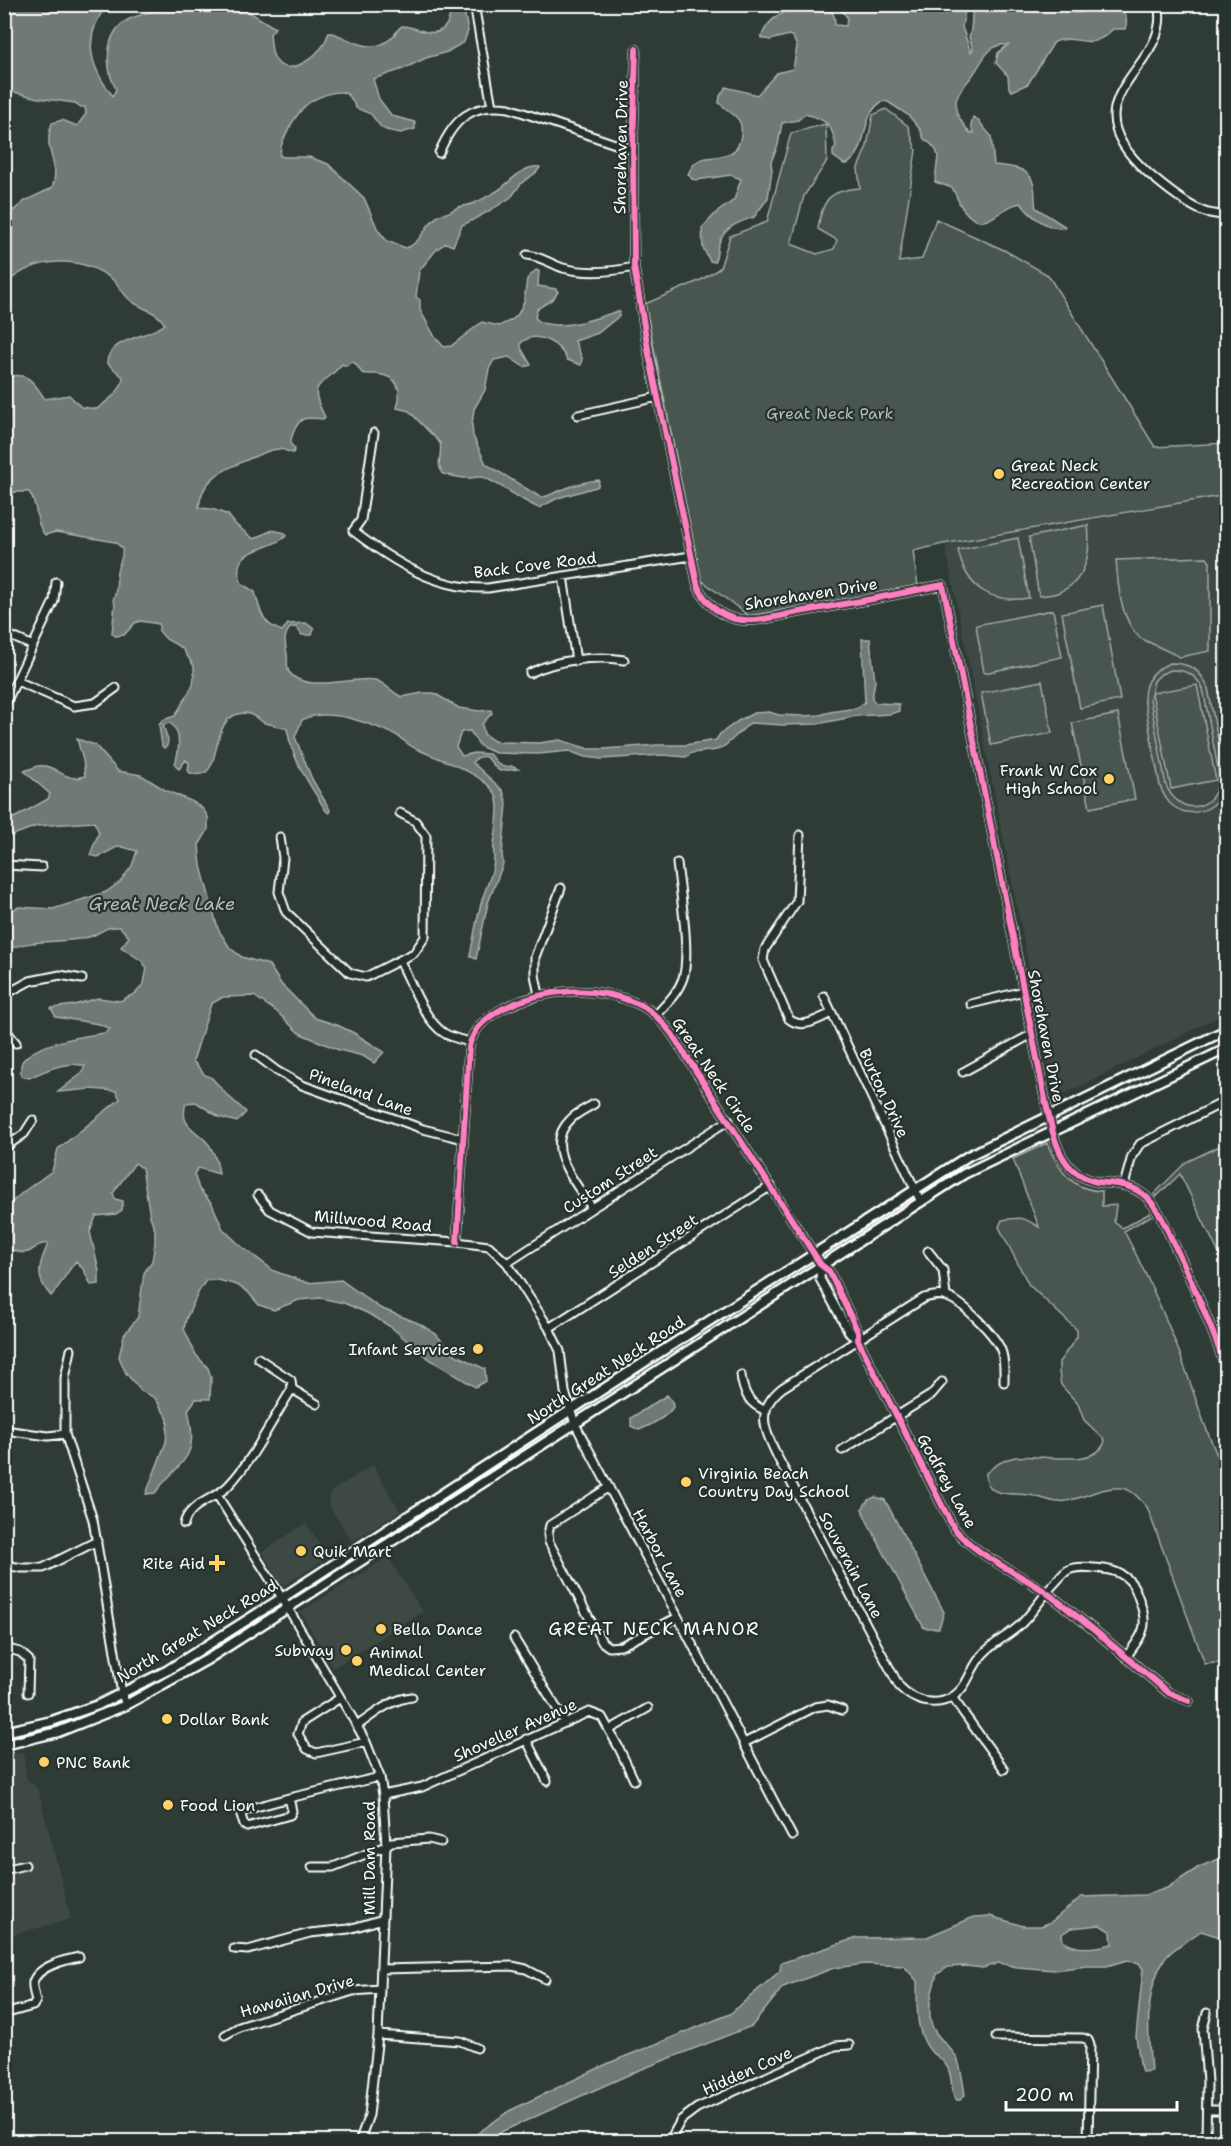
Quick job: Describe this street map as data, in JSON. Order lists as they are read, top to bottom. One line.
{"streets":{"main road":["North Great Neck Road"],"street":["Shorehaven Drive","Back Cove Road","Great Neck Circle","Pineland Lane","Burton Drive","Custom Street","Millwood Road","Selden Street","Godfrey Lane","Harbor Lane","Souverain Lane","Shoveller Avenue","Mill Dam Road","Hawaiian Drive","Hidden Cove"]},"crossings":[["Shorehaven Drive","Back Cove Road"],["Shorehaven Drive","North Great Neck Road"],["Great Neck Circle","Custom Street"],["Great Neck Circle","Selden Street"],["Great Neck Circle","North Great Neck Road"],["Great Neck Circle","Godfrey Lane"],["Burton Drive","North Great Neck Road"],["Custom Street","Millwood Road"],["Millwood Road","Selden Street"],["Millwood Road","North Great Neck Road"],["Millwood Road","Harbor Lane"],["North Great Neck Road","Godfrey Lane"],["North Great Neck Road","Harbor Lane"],["North Great Neck Road","Mill Dam Road"],["Shoveller Avenue","Mill Dam Road"],["Mill Dam Road","Hawaiian Drive"]],"districts":["GREAT NECK MANOR"],"water":["Great Neck Lake"],"parks":["Great Neck Park"],"places":{"other":["Great Neck Recreation Center","Frank W Cox High School","Infant Services","Virginia Beach Country Day School","Quik Mart","Bella Dance","Subway","Animal Medical Center","Dollar Bank","PNC Bank","Food Lion"],"health":["Rite Aid"]},"scale_bar":"200 m"}
